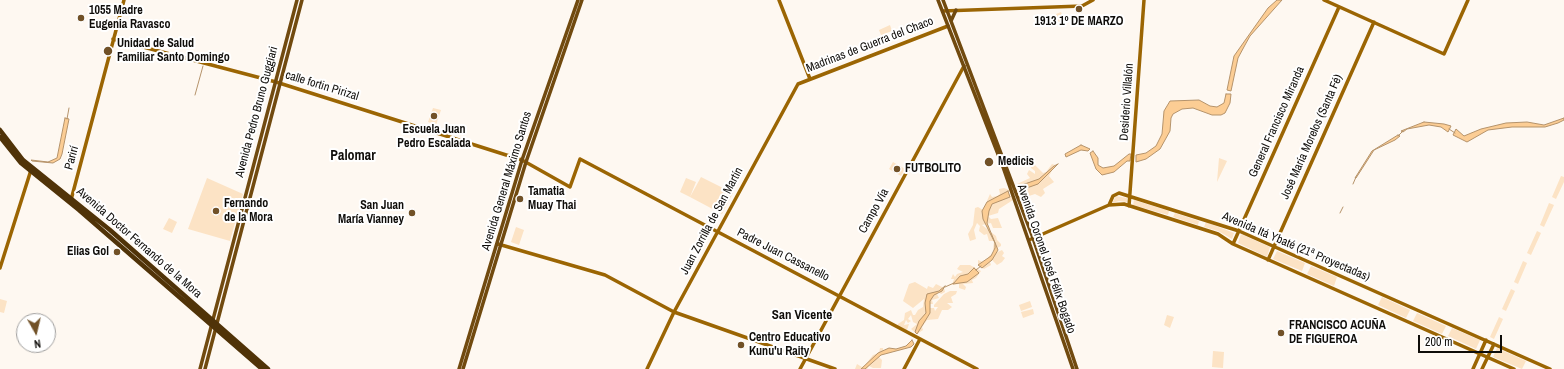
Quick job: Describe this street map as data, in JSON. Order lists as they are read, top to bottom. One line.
{"streets":{"highway":["Avenida Doctor Fernando de la Mora"],"main road":["Avenida Pedro Bruno Guggiari","Avenida General Máximo Santos","Avenida Coronel José Félix Bogado"],"street":["Madrinas de Guerra del Chaco","calle fortin Pirizal","Desiderio Villalón","General Francisco Miranda","José María Morelos (Santa Fé)","Parirí","Campo Vía","Juan Zorrilla de San Martín","Avenida Itá Ybaté (21ª Proyectadas)","Padre Juan Cassanello"]},"crossings":[["Madrinas de Guerra del Chaco","Juan Zorrilla de San Martín"],["Madrinas de Guerra del Chaco","Avenida Coronel José Félix Bogado"],["calle fortin Pirizal","Avenida Pedro Bruno Guggiari"],["calle fortin Pirizal","Parirí"],["calle fortin Pirizal","Avenida General Máximo Santos"],["calle fortin Pirizal","Padre Juan Cassanello"],["Desiderio Villalón","Avenida Itá Ybaté (21ª Proyectadas)"],["Avenida Pedro Bruno Guggiari","Avenida Doctor Fernando de la Mora"],["General Francisco Miranda","Avenida Itá Ybaté (21ª Proyectadas)"],["José María Morelos (Santa Fé)","Avenida Itá Ybaté (21ª Proyectadas)"],["Parirí","Avenida Doctor Fernando de la Mora"],["Campo Vía","Padre Juan Cassanello"],["Campo Vía","Avenida Coronel José Félix Bogado"],["Juan Zorrilla de San Martín","Padre Juan Cassanello"]],"districts":["Palomar","San Vicente"],"places":["1913 1º DE MARZO","1055 Madre Eugenia Ravasco","Unidad de Salud Familiar Santo Domingo","Escuela Juan Pedro Escalada","Medicis","FUTBOLITO","Tamatia Muay Thai","Fernando de la Mora","San Juan María Vianney","Elias Gol","FRANCISCO ACUÑA DE FIGUEROA","Centro Educativo Kunu'u Raity"],"scale_bar":"200 m","north":"bottom"}
